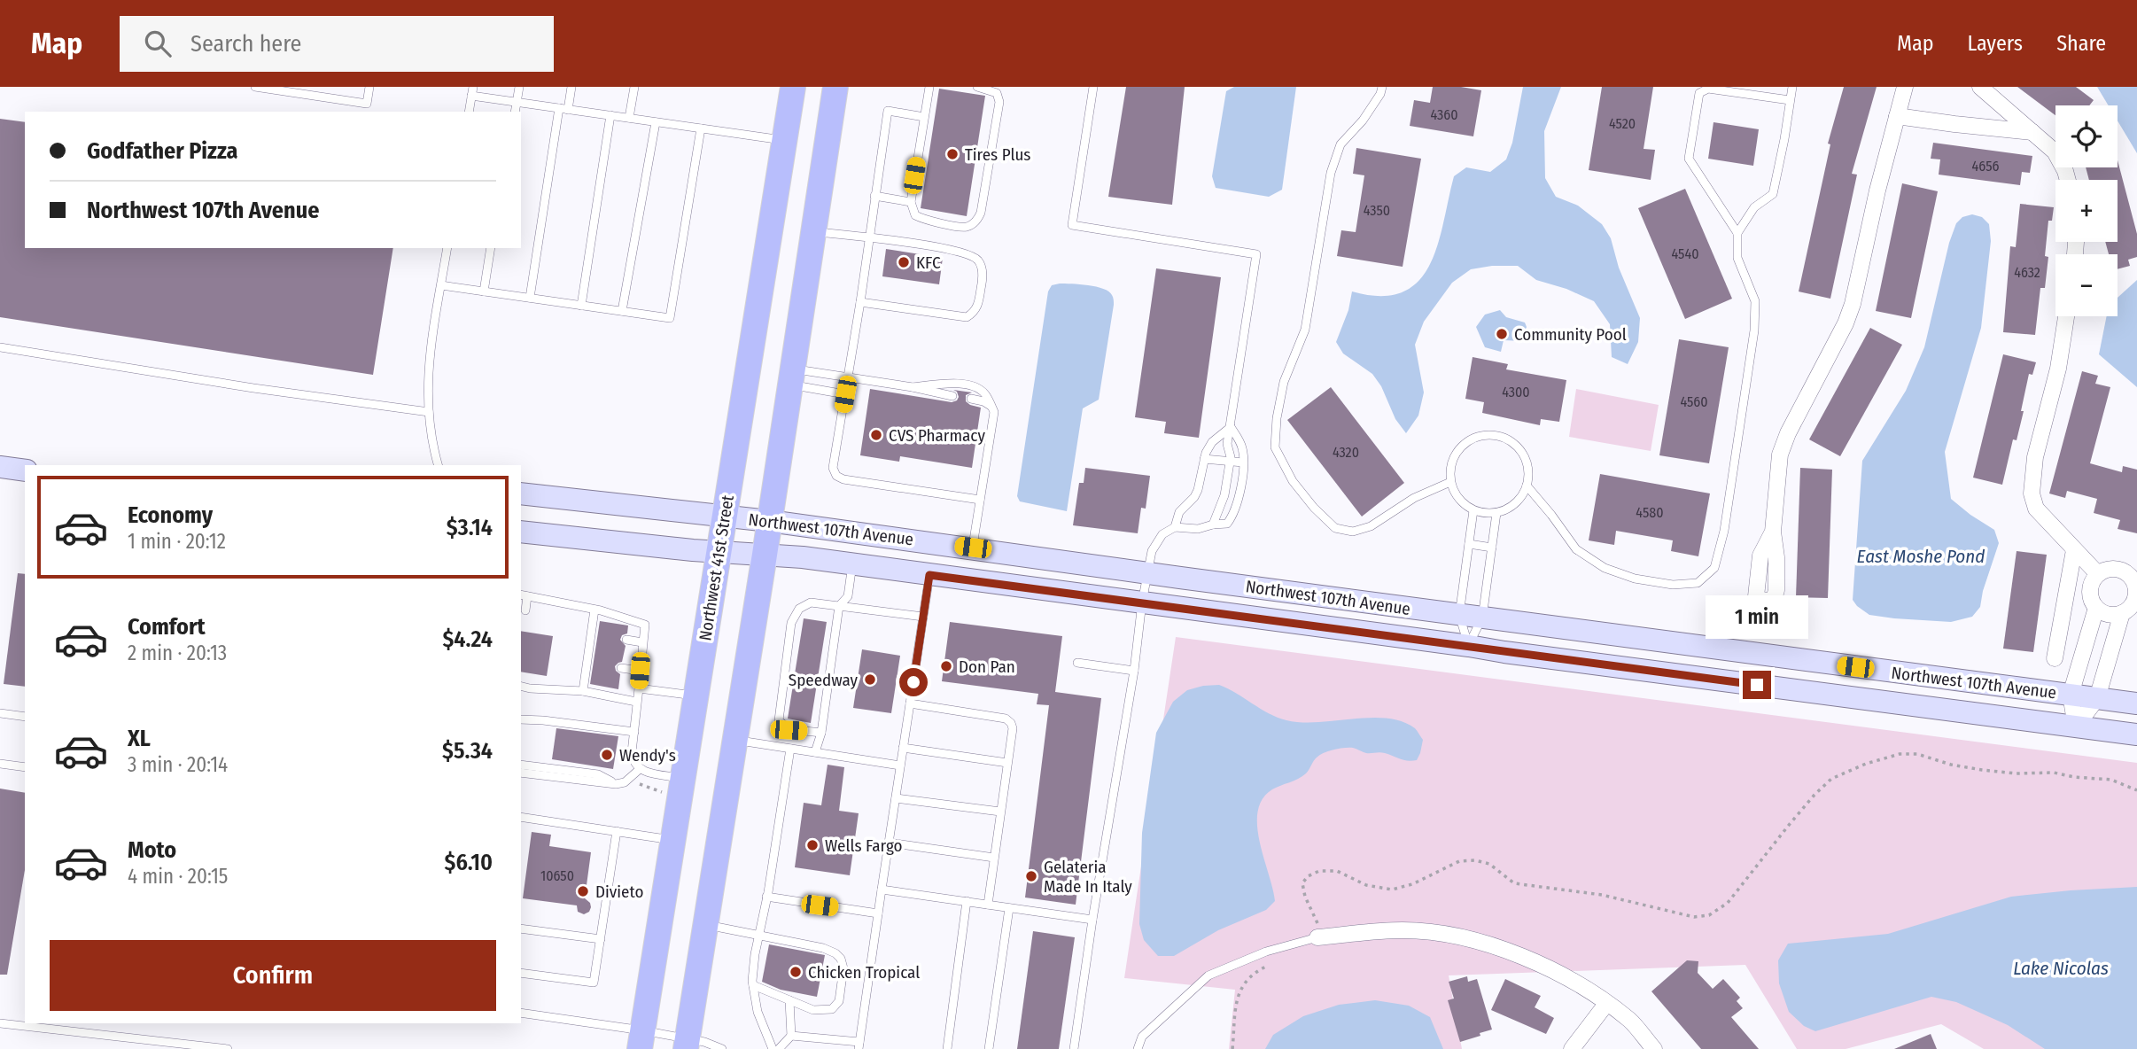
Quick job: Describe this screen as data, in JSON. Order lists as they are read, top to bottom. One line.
{"streets":{"main road":["Northwest 107th Avenue","Northwest 41st Street"]},"crossings":[["Northwest 107th Avenue","Northwest 41st Street"]],"water":["East Moshe Pond","Lake Nicolas"],"places":["Tires Plus","KFC","Community Pool","CVS Pharmacy","Don Pan","Speedway","Wendy's","Wells Fargo","Gelateria Made In Italy","Divieto","Chicken Tropical"],"house_numbers":["4360","4520","4656","4350","4540","4632","4300","4560","4320","4580","10650"],"page":{"header":"Map","search":"Search here","nav":["Map","Layers","Share"],"map_buttons":["+","−"],"banner":["Godfather Pizza","Northwest 107th Avenue"],"list":[{"name":"Economy","note":"1 min · 20:12","value":"$3.14"},{"name":"Comfort","note":"2 min · 20:13","value":"$4.24"},{"name":"XL","note":"3 min · 20:14","value":"$5.34"},{"name":"Moto","note":"4 min · 20:15","value":"$6.10"}],"bubble":"1 min","buttons":"Confirm"}}
